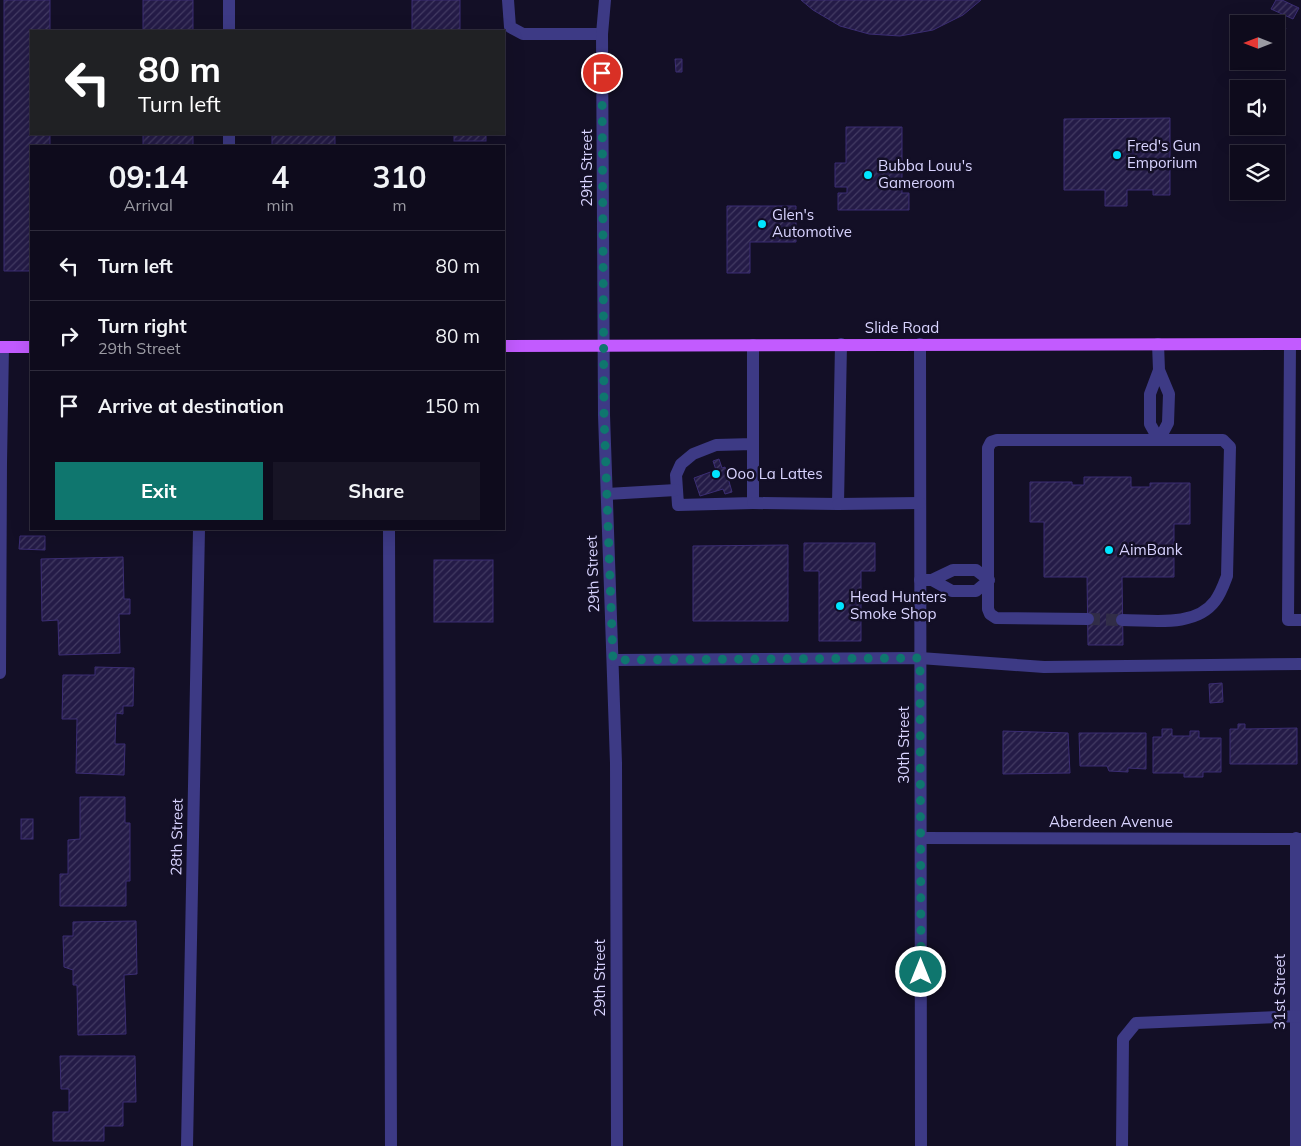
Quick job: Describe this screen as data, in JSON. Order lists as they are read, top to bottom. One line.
{"streets":{"main road":["Slide Road"],"street":["29th Street","30th Street","Aberdeen Avenue","28th Street","31st Street"]},"crossings":[["29th Street","Slide Road"],["Slide Road","30th Street"],["30th Street","Aberdeen Avenue"],["Aberdeen Avenue","31st Street"]],"places":["Fred's Gun Emporium","Bubba Louu's Gameroom","Glen's Automotive","Ooo La Lattes","AimBank","Head Hunters Smoke Shop"],"north":"left","page":{"turn":["80 m","Turn left"],"eta":["09:14","Arrival","4","min","310","m"],"list":[{"name":"Turn left","value":"80 m"},{"name":"Turn right","note":"29th Street","value":"80 m"},{"name":"Arrive at destination","value":"150 m"}],"buttons":["Exit","Share"]}}
